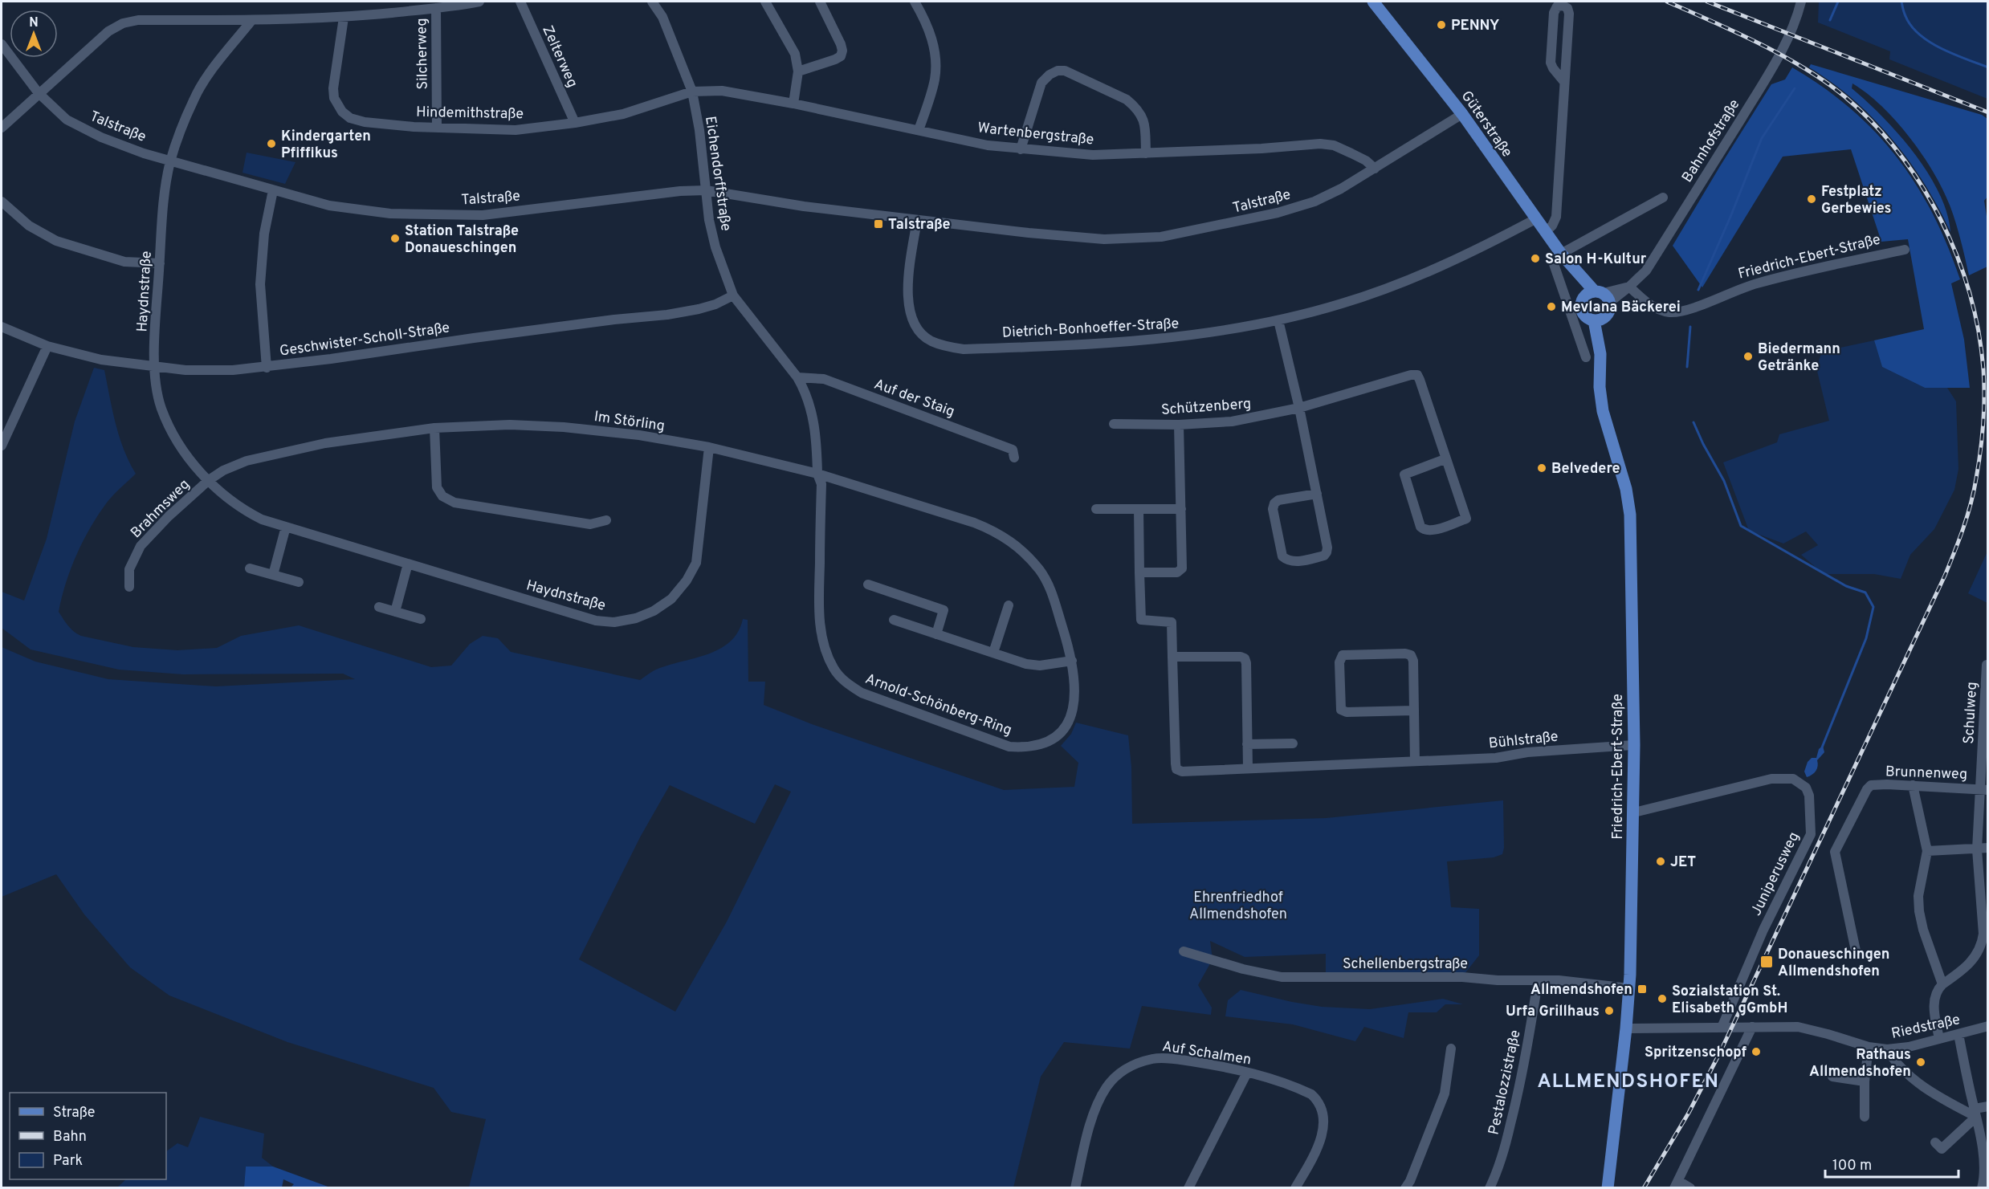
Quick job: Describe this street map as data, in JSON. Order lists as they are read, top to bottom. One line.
{"streets":{"main road":["Güterstraße","Friedrich-Ebert-Straße"],"street":["Silcherweg","Zelterweg","Hindemithstraße","Talstraße","Wartenbergstraße","Bahnhofstraße","Eichendorffstraße","Haydnstraße","Dietrich-Bonhoeffer-Straße","Geschwister-Scholl-Straße","Auf der Staig","Schützenberg","Im Störling","Brahmsweg","Arnold-Schönberg-Ring","Schulweg","Bühlstraße","Brunnenweg","Juniperusweg","Schellenbergstraße","Riedstraße","Auf Schalmen","Pestalozzistraße"]},"crossings":[["Silcherweg","Hindemithstraße"],["Zelterweg","Hindemithstraße"],["Hindemithstraße","Wartenbergstraße"],["Hindemithstraße","Eichendorffstraße"],["Güterstraße","Talstraße"],["Güterstraße","Bahnhofstraße"],["Güterstraße","Friedrich-Ebert-Straße"],["Güterstraße","Dietrich-Bonhoeffer-Straße"],["Talstraße","Wartenbergstraße"],["Talstraße","Eichendorffstraße"],["Talstraße","Haydnstraße"],["Talstraße","Dietrich-Bonhoeffer-Straße"],["Wartenbergstraße","Eichendorffstraße"],["Bahnhofstraße","Friedrich-Ebert-Straße"],["Eichendorffstraße","Geschwister-Scholl-Straße"],["Eichendorffstraße","Auf der Staig"],["Eichendorffstraße","Im Störling"],["Eichendorffstraße","Arnold-Schönberg-Ring"],["Friedrich-Ebert-Straße","Bühlstraße"],["Friedrich-Ebert-Straße","Juniperusweg"],["Friedrich-Ebert-Straße","Schellenbergstraße"],["Friedrich-Ebert-Straße","Riedstraße"],["Haydnstraße","Geschwister-Scholl-Straße"],["Haydnstraße","Im Störling"],["Haydnstraße","Brahmsweg"],["Im Störling","Brahmsweg"],["Im Störling","Arnold-Schönberg-Ring"],["Schulweg","Brunnenweg"],["Juniperusweg","Riedstraße"],["Schellenbergstraße","Pestalozzistraße"]],"districts":["ALLMENDSHOFEN"],"parks":["Ehrenfriedhof Allmendshofen"],"places":{"other":["PENNY","Kindergarten Pfiffikus","Festplatz Gerbewies","Station Talstraße Donaueschingen","Salon H-Kultur","Mevlana Bäckerei","Biedermann Getränke","Belvedere","JET","Sozialstation St. Elisabeth gGmbH","Urfa Grillhaus","Spritzenschopf","Rathaus Allmendshofen"],"transit":["Talstraße","Donaueschingen Allmendshofen","Allmendshofen"]},"legend":["Straße","Bahn","Park"],"scale_bar":"100 m","north":"top"}
